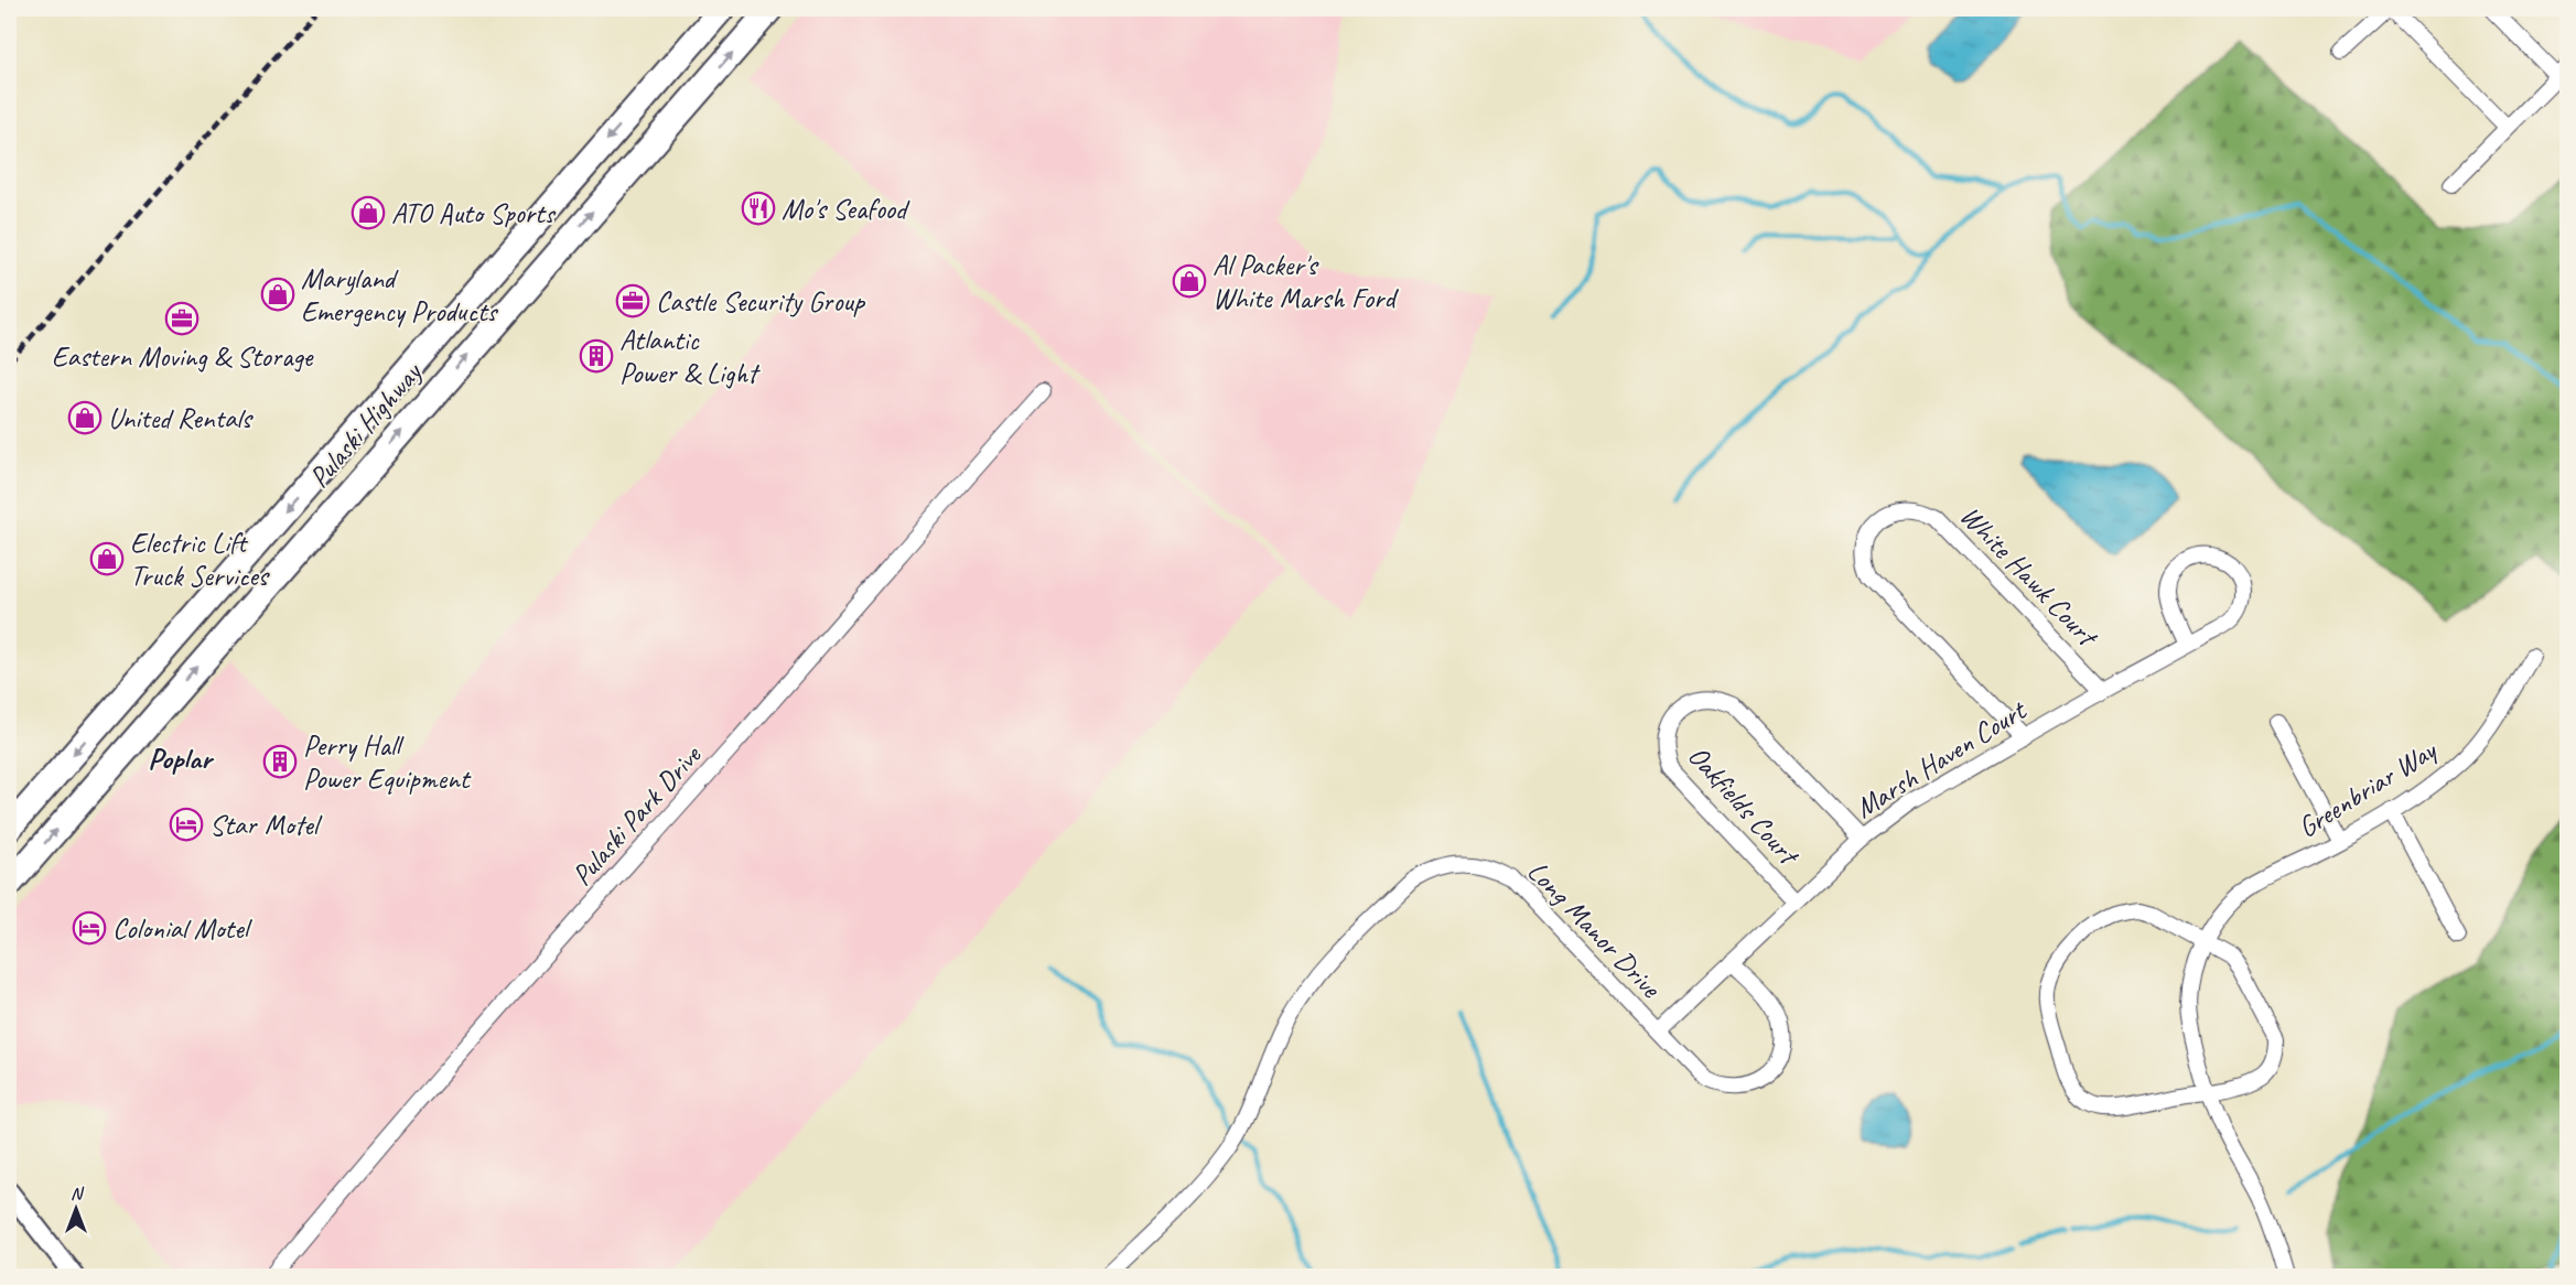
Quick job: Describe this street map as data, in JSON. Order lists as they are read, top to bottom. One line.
{"streets":{"highway":["Pulaski Highway"],"street":["White Hawk Court","Marsh Haven Court","Greenbriar Way","Oakfields Court","Pulaski Park Drive","Long Manor Drive"]},"crossings":[["White Hawk Court","Marsh Haven Court"],["Marsh Haven Court","Oakfields Court"],["Marsh Haven Court","Long Manor Drive"]],"districts":["Poplar"],"places":{"restaurant":["Mo's Seafood"],"shop":["ATO Auto Sports","Al Packer's White Marsh Ford","Maryland Emergency Products","United Rentals","Electric Lift Truck Services"],"office":["Castle Security Group","Eastern Moving & Storage"],"building":["Atlantic Power & Light","Perry Hall Power Equipment"],"hotel":["Star Motel","Colonial Motel"]},"north":"top"}
